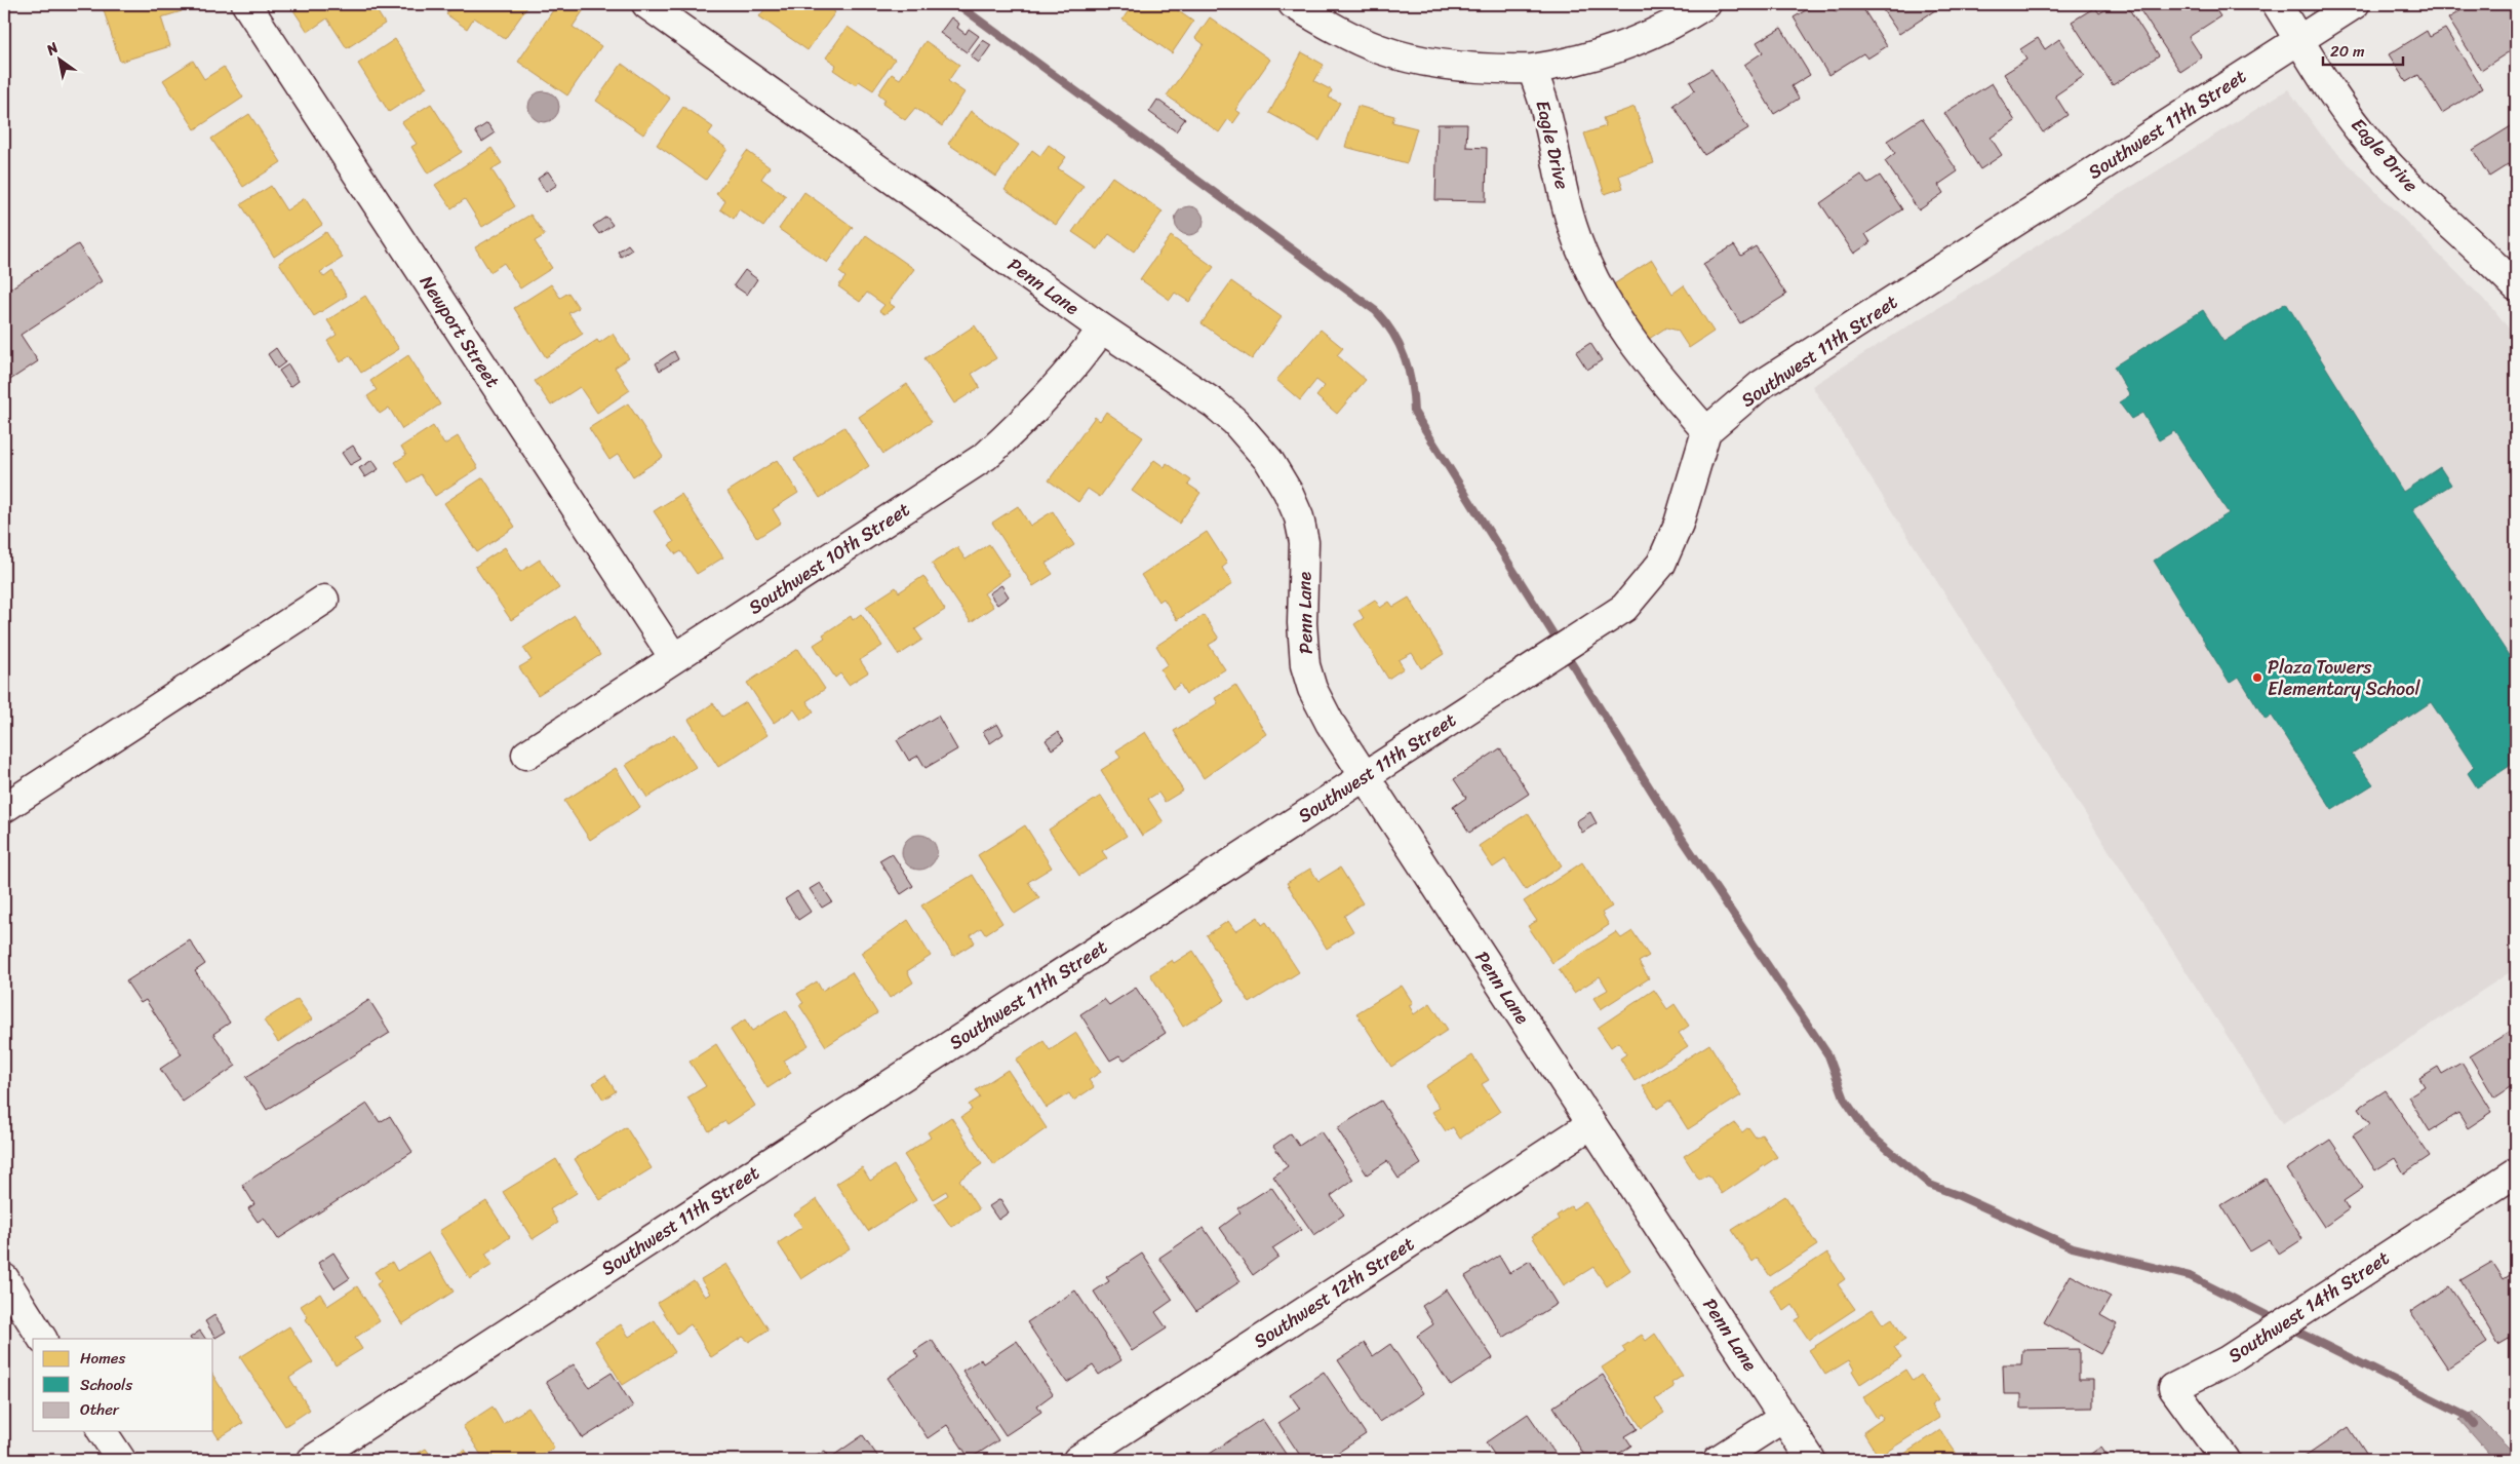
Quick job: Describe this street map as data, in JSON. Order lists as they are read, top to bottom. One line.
{"streets":{"street":["Southwest 11th Street","Eagle Drive","Penn Lane","Newport Street","Southwest 10th Street","Southwest 12th Street","Southwest 14th Street"]},"crossings":[["Southwest 11th Street","Eagle Drive"],["Southwest 11th Street","Penn Lane"],["Penn Lane","Southwest 10th Street"],["Penn Lane","Southwest 12th Street"],["Newport Street","Southwest 10th Street"]],"places":["Plaza Towers Elementary School"],"legend":["Homes","Schools","Other"],"scale_bar":"20 m","north":"top left"}
